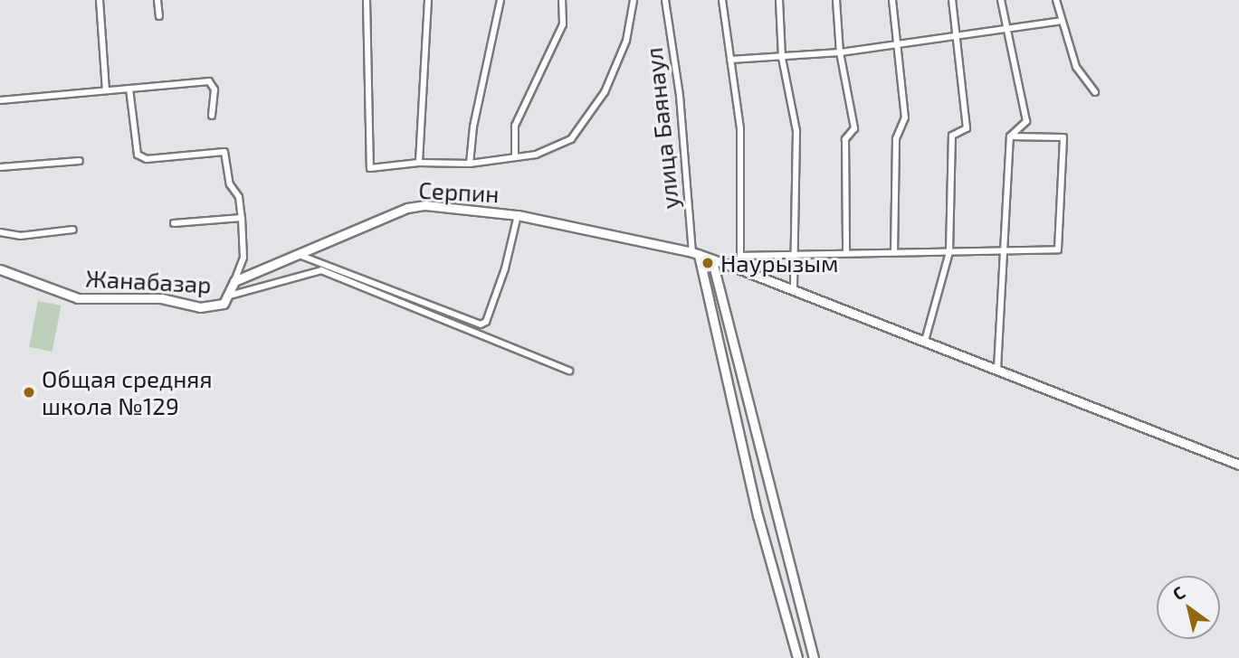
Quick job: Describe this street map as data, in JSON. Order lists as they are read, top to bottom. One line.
{"streets":{"street":["улица Баянаул","Серпин","Жанабазар"]},"crossings":[["улица Баянаул","Серпин"]],"places":["Наурызым","Общая средняя школа №129"],"north":"top left"}
